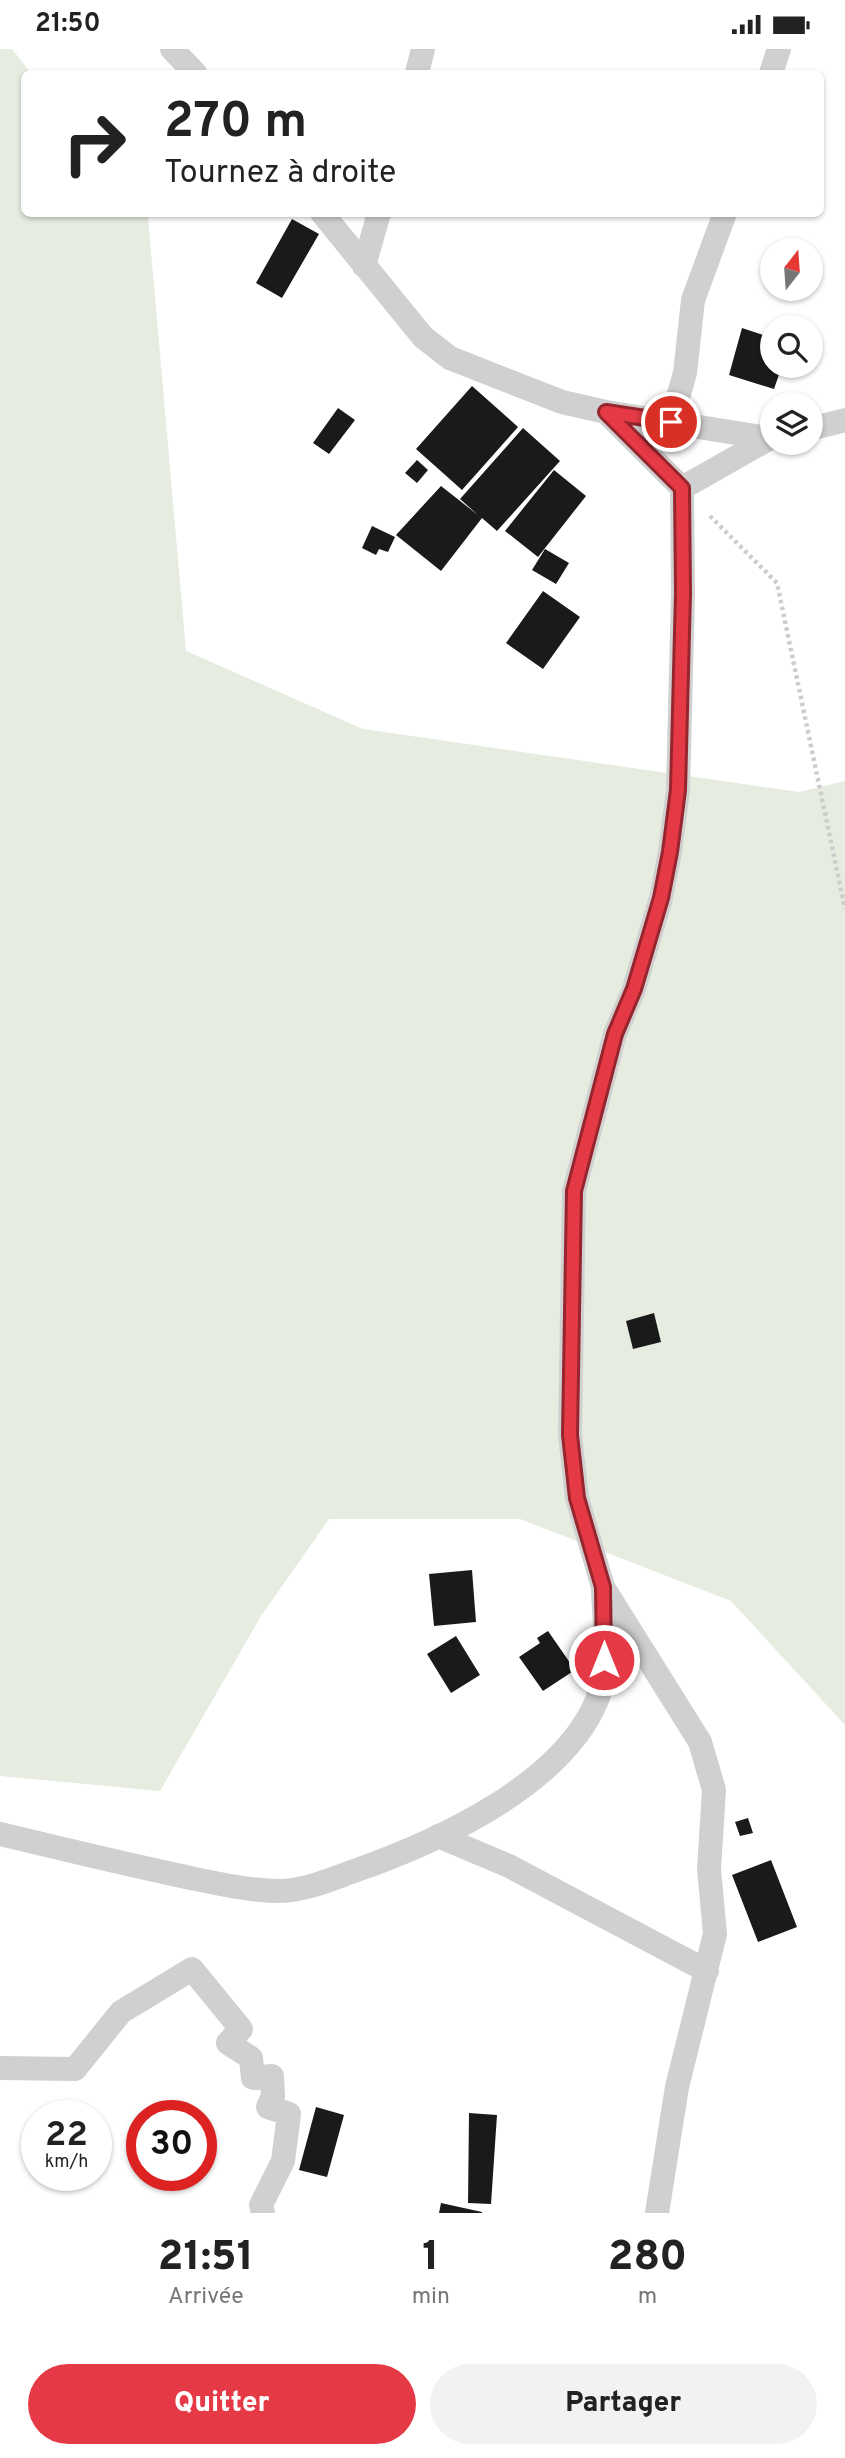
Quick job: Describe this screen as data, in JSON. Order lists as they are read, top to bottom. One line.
{"north":"top","page":{"status":"21:50","turn":["270 m","Tournez à droite"],"speed":"22 km/h","limit":"30","eta":["21:51","Arrivée","1","min","280","m"],"buttons":["Quitter","Partager"]}}
